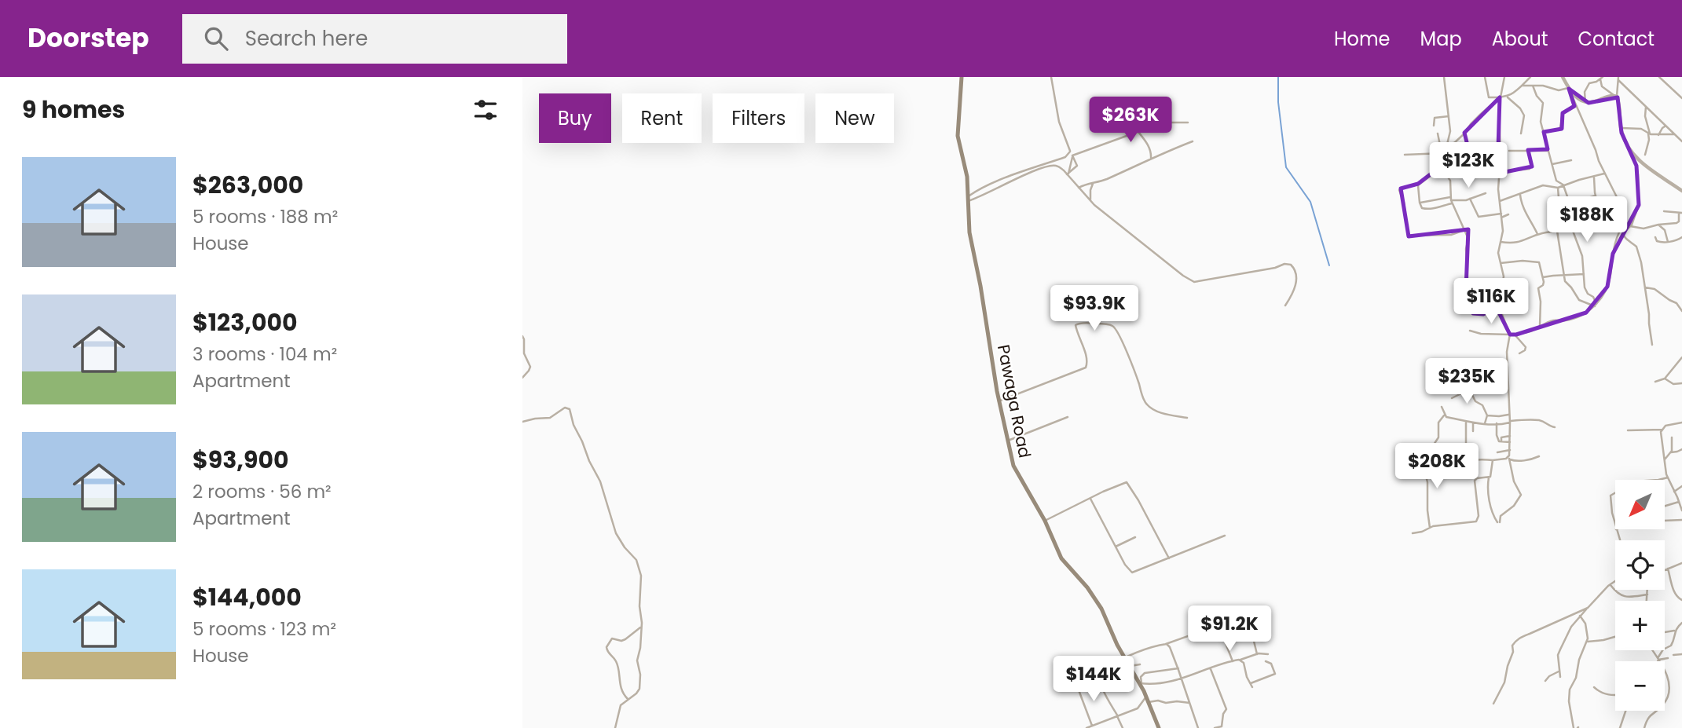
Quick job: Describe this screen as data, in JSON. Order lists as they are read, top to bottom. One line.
{"streets":{"main road":["Pawaga Road"]},"north":"bottom left","page":{"header":"Doorstep","search":"Search here","nav":["Home","Map","About","Contact"],"heading":"9 homes","chip":["Buy","Rent","Filters","New"],"price":["$263K","$123K","$188K","$116K","$93.9K","$235K","$208K","$91.2K","$144K"],"list":[{"name":"$263,000","note":"5 rooms · 188 m² · House"},{"name":"$123,000","note":"3 rooms · 104 m² · Apartment"},{"name":"$93,900","note":"2 rooms · 56 m² · Apartment"},{"name":"$144,000","note":"5 rooms · 123 m² · House"}],"map_buttons":["+","−"]}}
